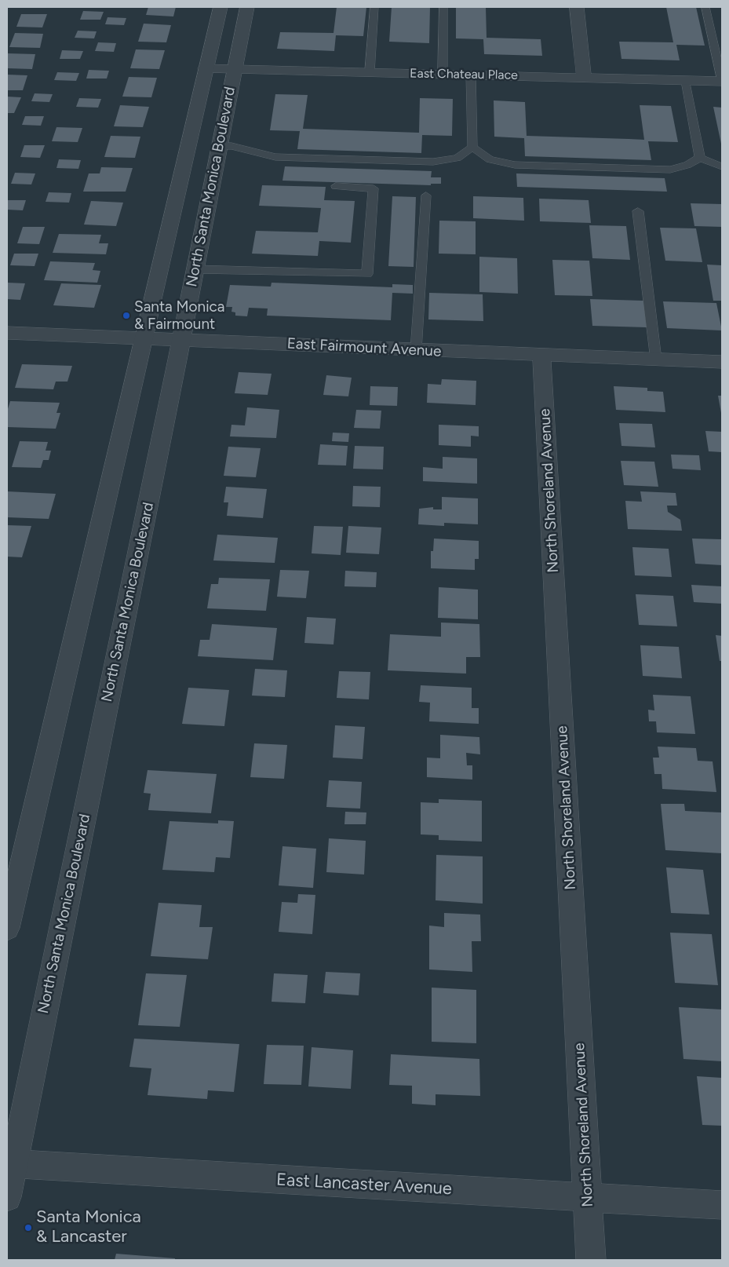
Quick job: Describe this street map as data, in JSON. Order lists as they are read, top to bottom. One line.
{"streets":{"street":["East Chateau Place","North Santa Monica Boulevard","East Fairmount Avenue","North Shoreland Avenue","East Lancaster Avenue"]},"crossings":[["East Chateau Place","North Santa Monica Boulevard"],["North Santa Monica Boulevard","East Fairmount Avenue"],["North Santa Monica Boulevard","East Lancaster Avenue"],["East Fairmount Avenue","North Shoreland Avenue"],["North Shoreland Avenue","East Lancaster Avenue"]],"places":["Santa Monica & Fairmount","Santa Monica & Lancaster"]}
